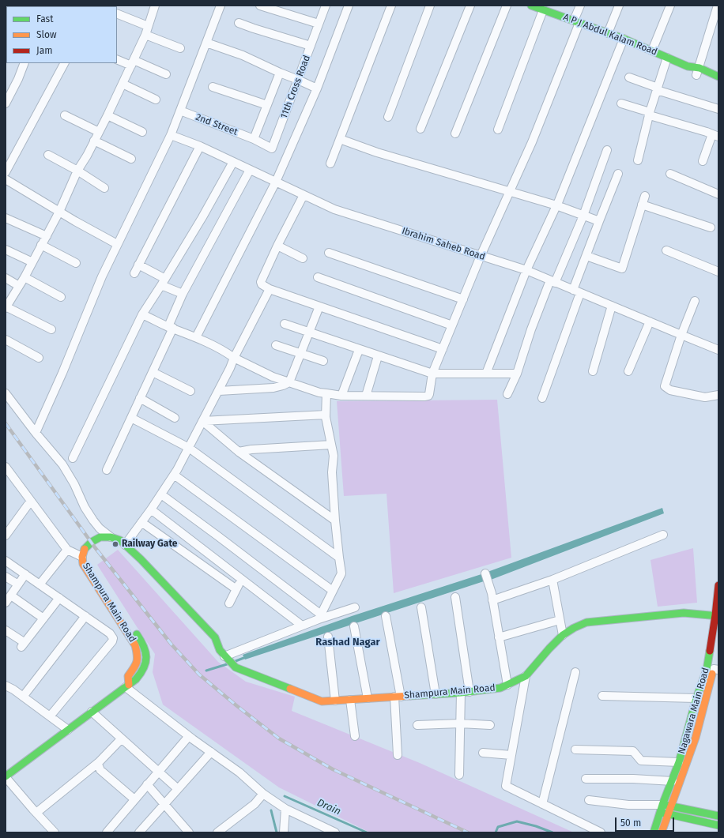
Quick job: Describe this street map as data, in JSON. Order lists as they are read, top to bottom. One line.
{"streets":{"street":["A P J Abdul Kalam Road","11th Cross Road","2nd Street","Ibrahim Saheb Road","Shampura Main Road","Nagawara Main Road"]},"crossings":[["11th Cross Road","2nd Street"],["Shampura Main Road","Nagawara Main Road"]],"districts":["Rashad Nagar"],"water":["Drain"],"places":["Railway Gate"],"legend":["Fast","Slow","Jam"],"scale_bar":"50 m"}
